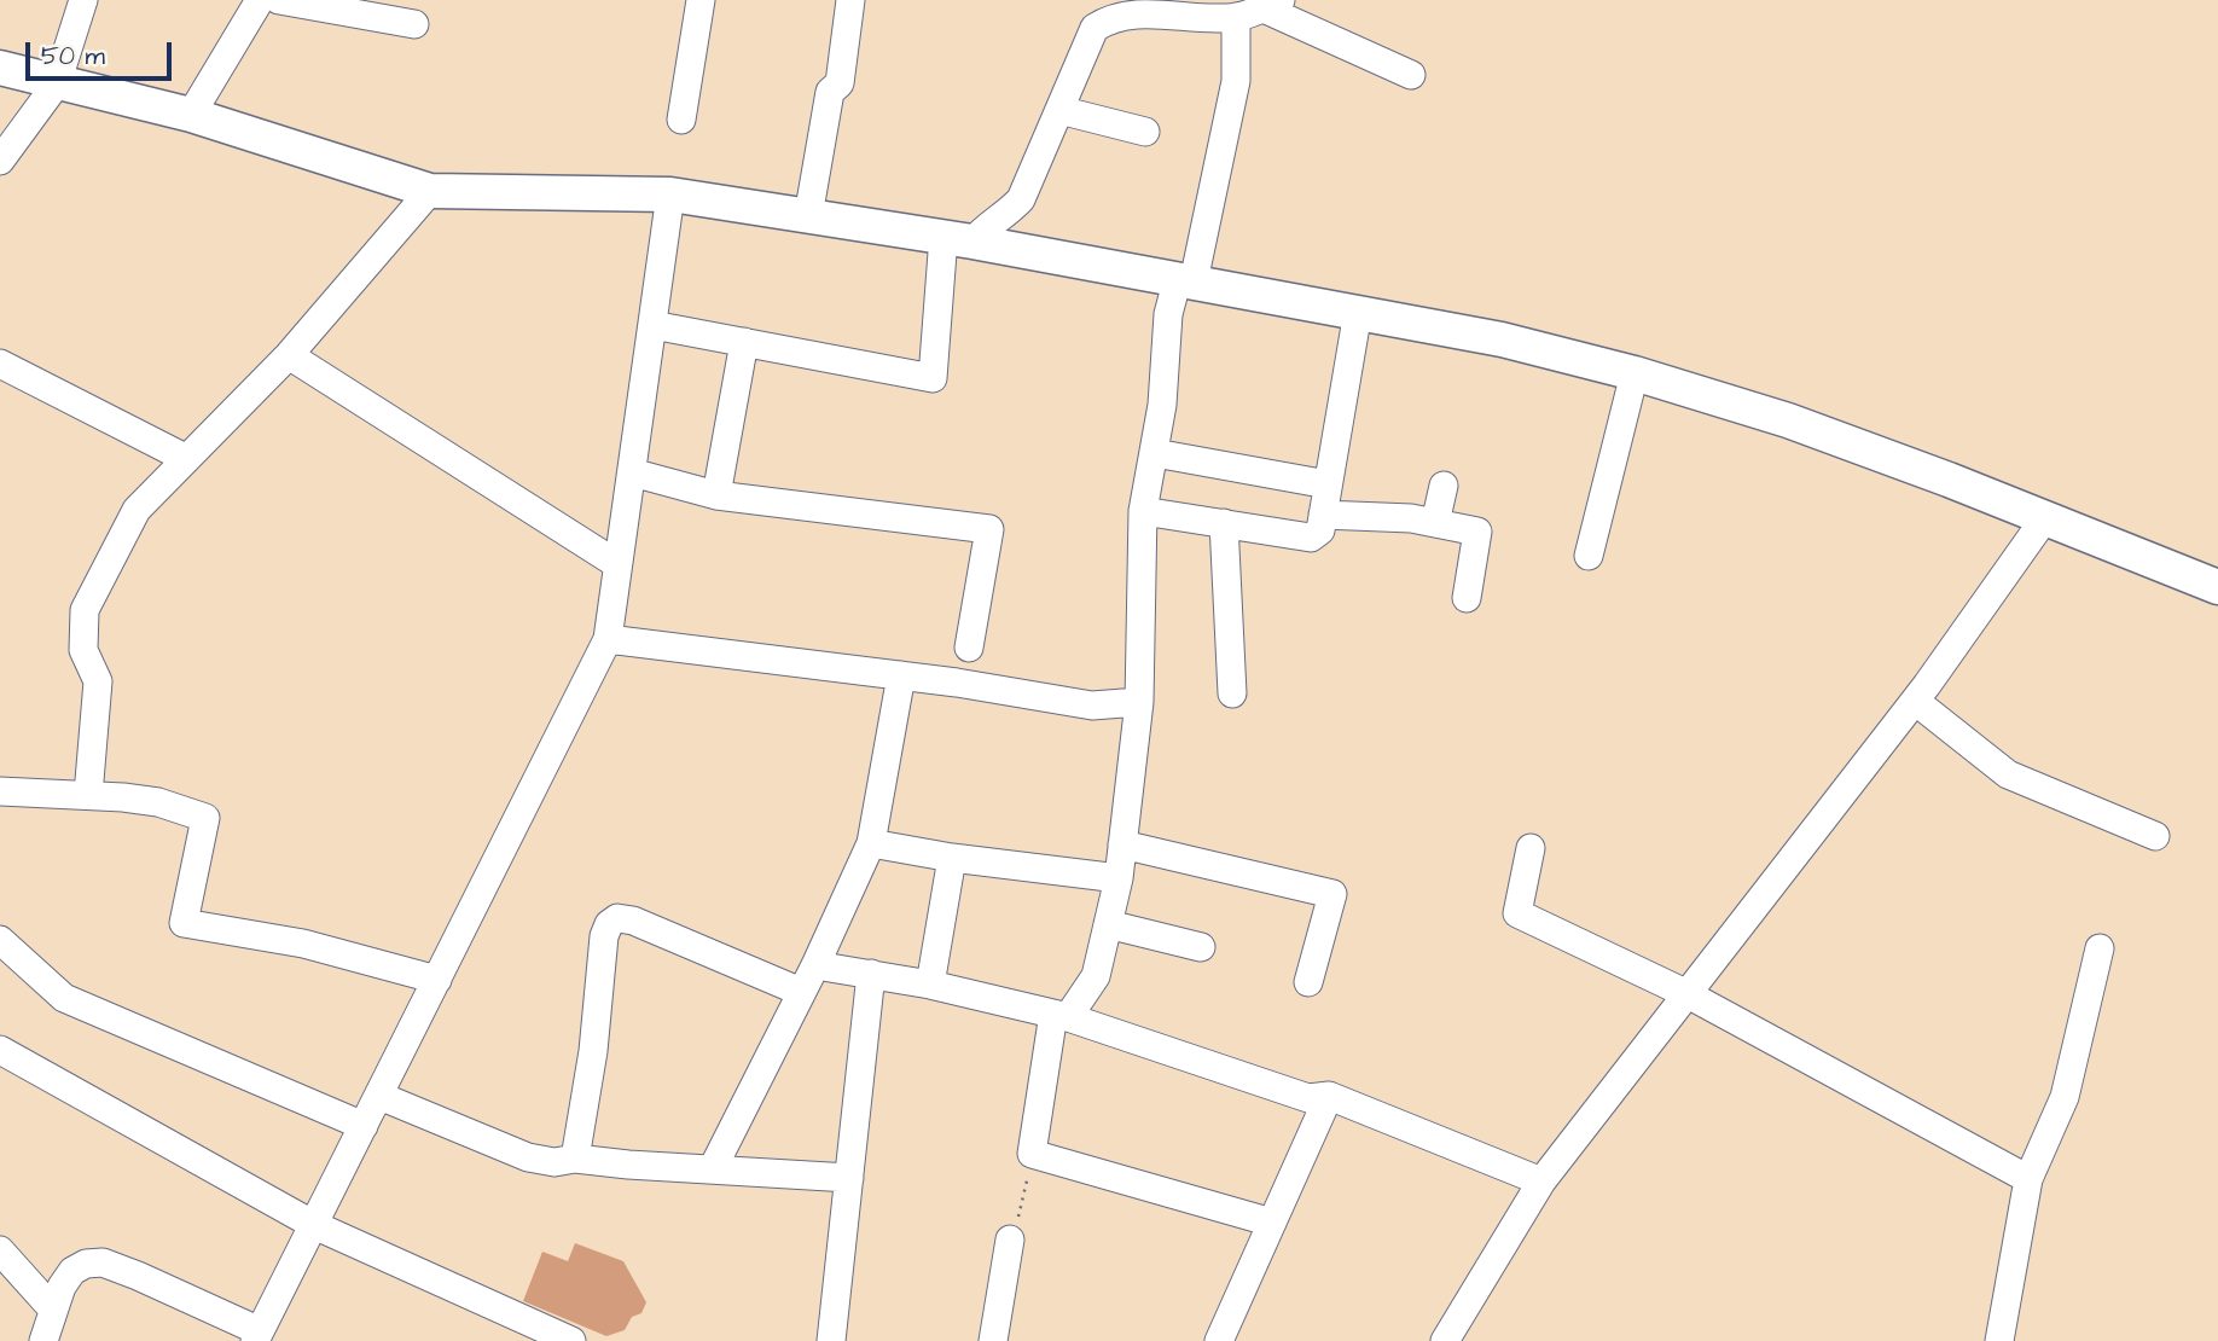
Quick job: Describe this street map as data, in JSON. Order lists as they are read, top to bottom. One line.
{"scale_bar":"50 m"}
